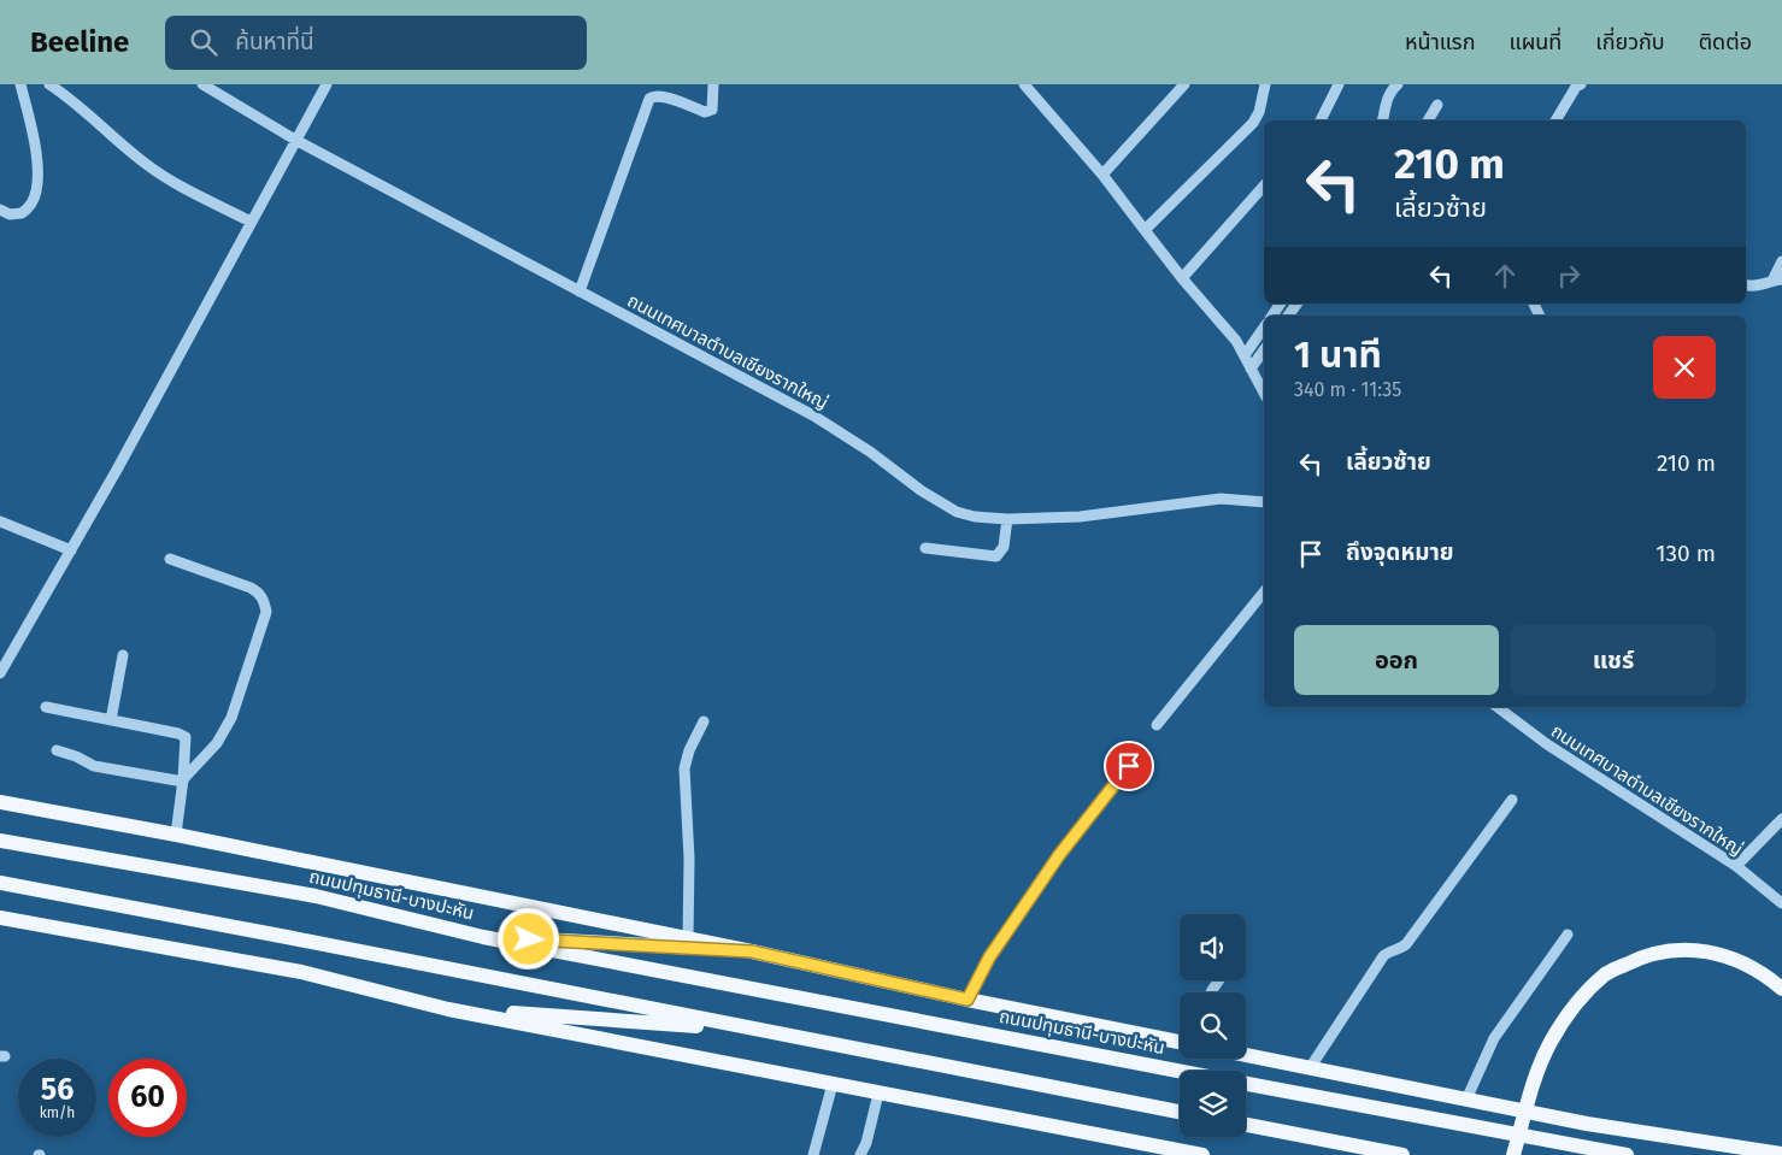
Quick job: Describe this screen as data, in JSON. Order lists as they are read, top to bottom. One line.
{"streets":{"main road":["ถนนปทุมธานี-บางปะหัน"],"street":["ถนนเทศบาลตำบลเชียงรากใหญ่"]},"page":{"header":"Beeline","search":"ค้นหาที่นี่","nav":["หน้าแรก","แผนที่","เกี่ยวกับ","ติดต่อ"],"turn":["210 m","เลี้ยวซ้าย"],"heading":["1 นาที","340 m · 11:35"],"list":[{"name":"เลี้ยวซ้าย","value":"210 m"},{"name":"ถึงจุดหมาย","value":"130 m"}],"buttons":["ออก","แชร์"],"speed":"56 km/h","limit":"60"}}
